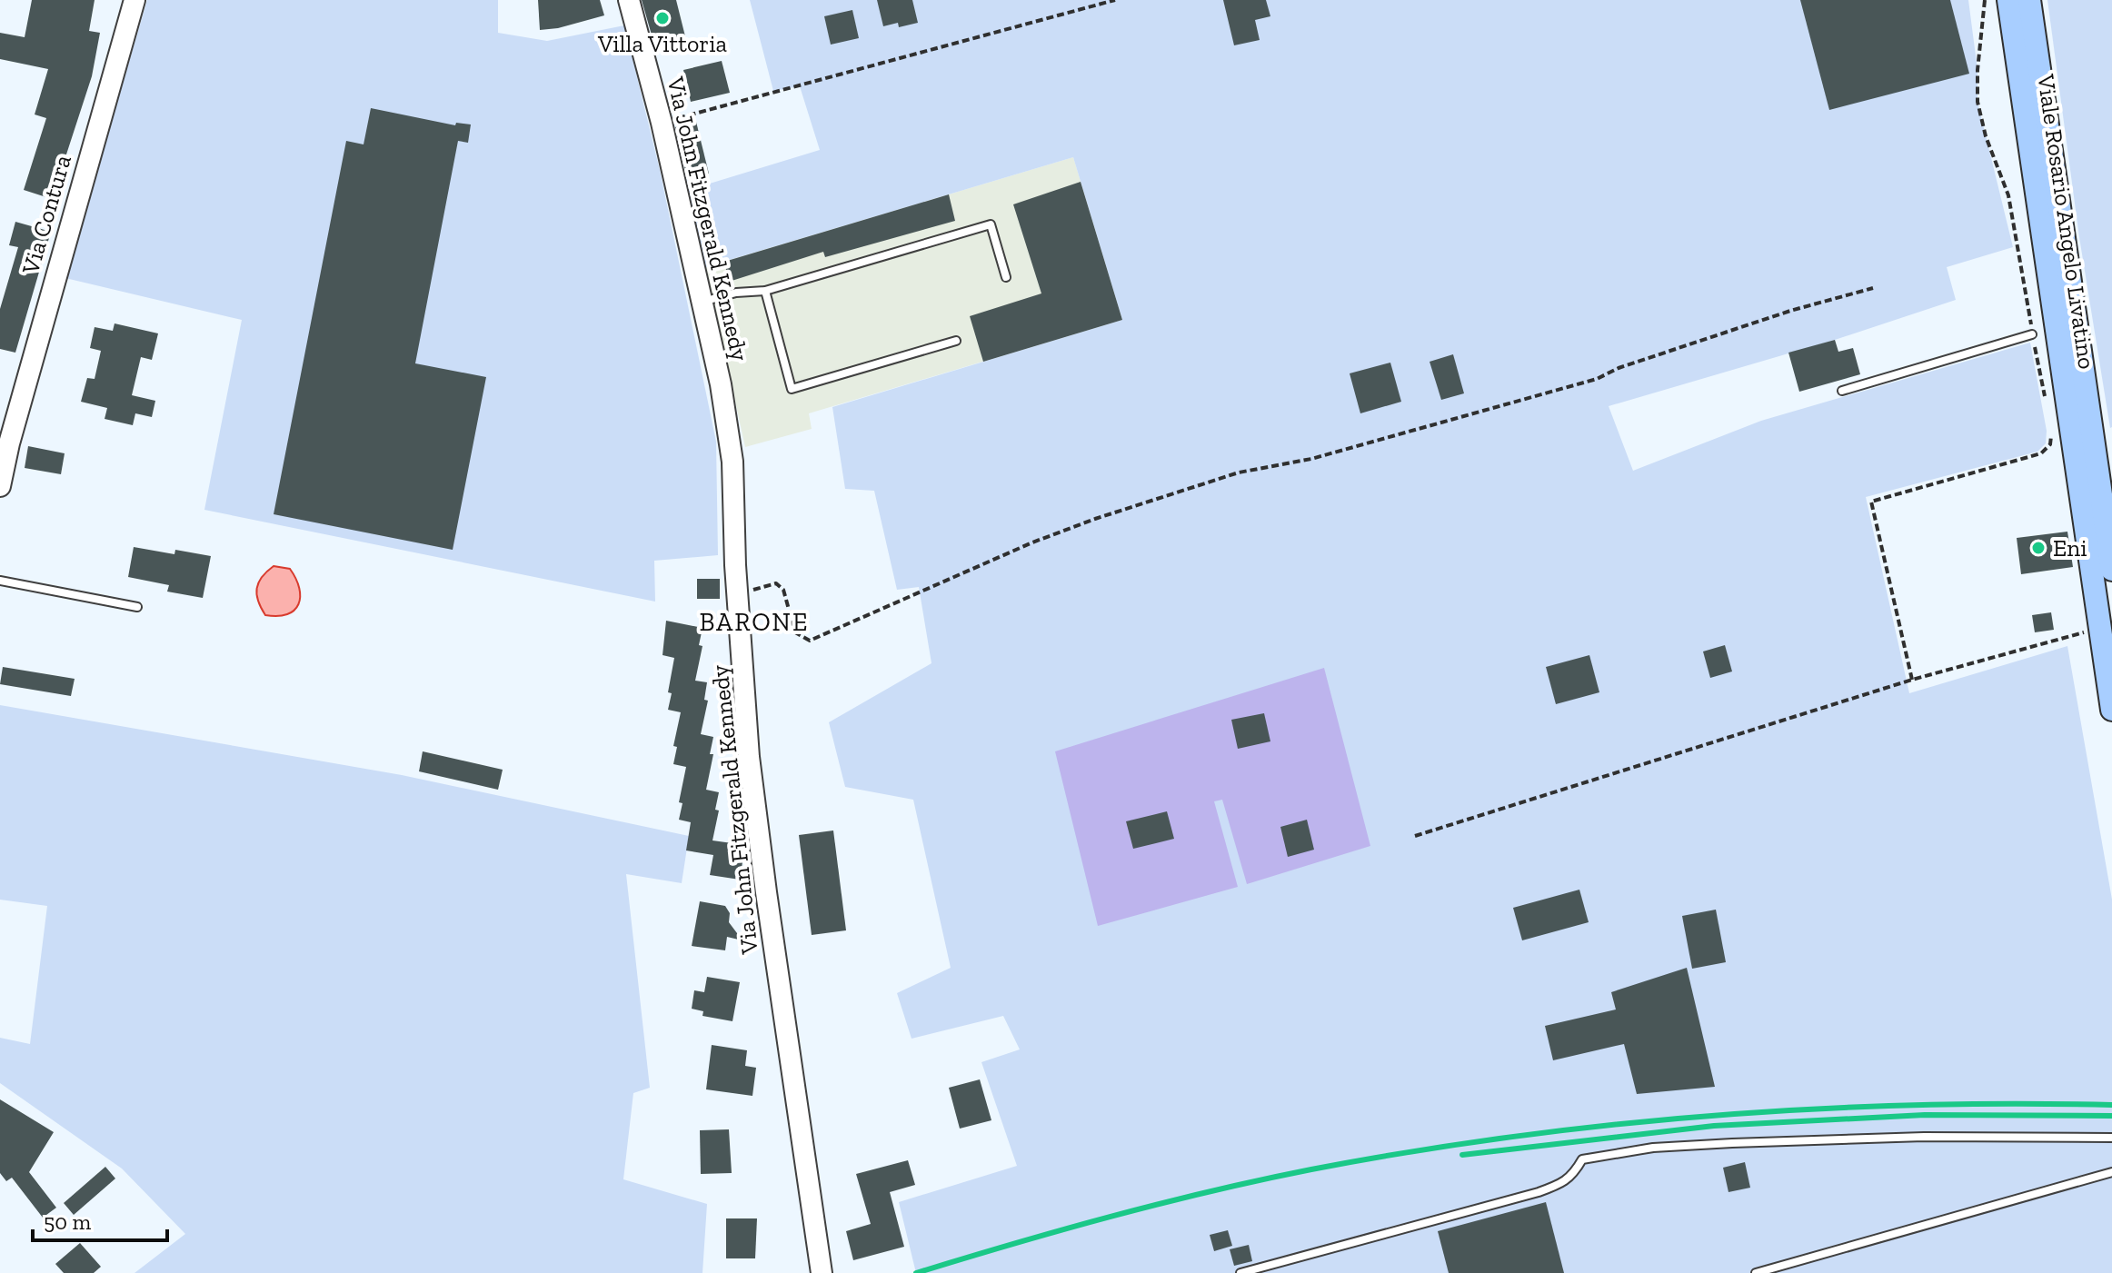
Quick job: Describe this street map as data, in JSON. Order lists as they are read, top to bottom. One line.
{"streets":{"main road":["Viale Rosario Angelo Livatino"],"street":["Via Contura","Via John Fitzgerald Kennedy"]},"districts":["BARONE"],"places":["Villa Vittoria","Eni"],"scale_bar":"50 m"}
